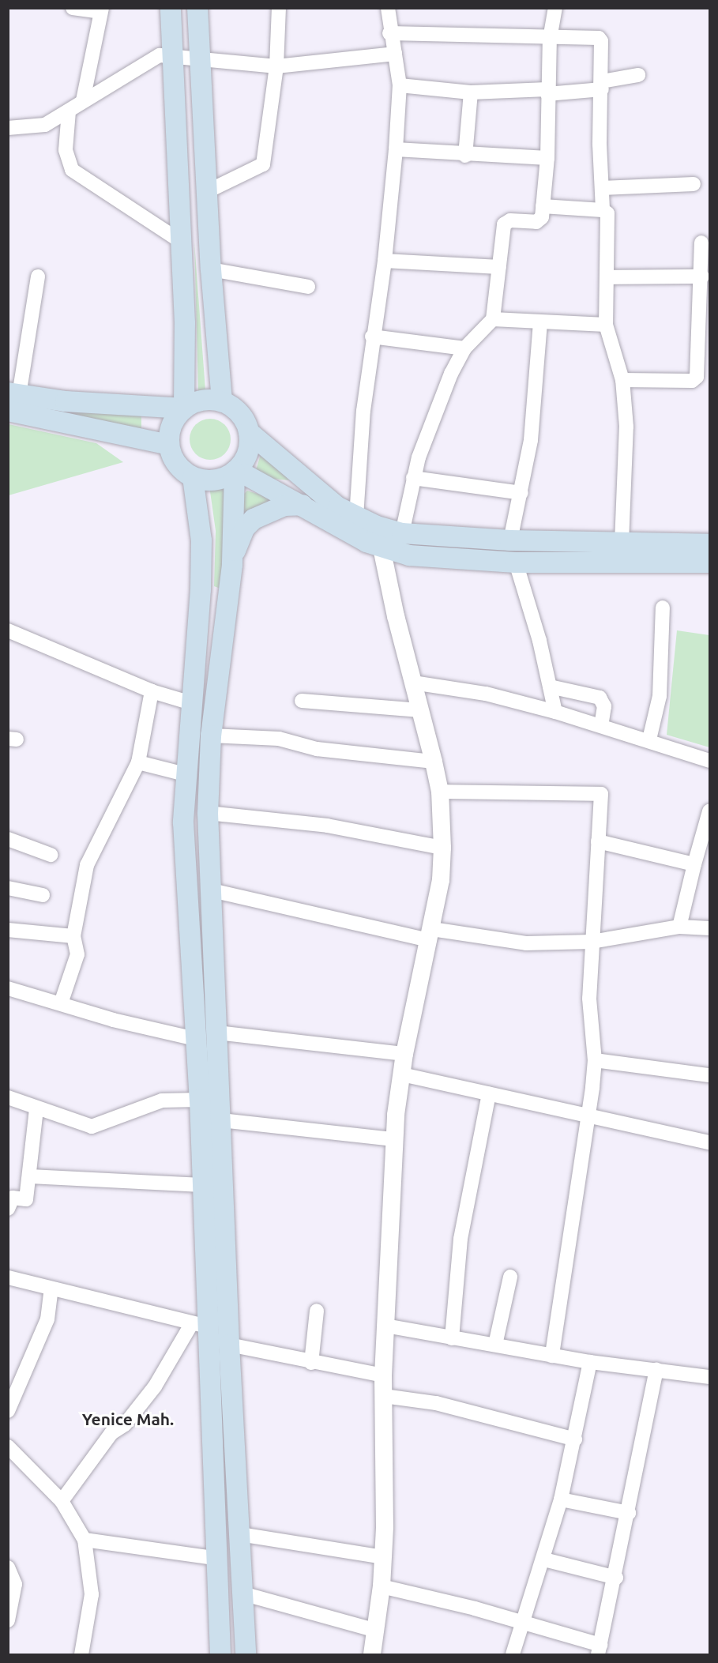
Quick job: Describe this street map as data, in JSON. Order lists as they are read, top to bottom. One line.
{"districts":["Yenice Mah."]}
